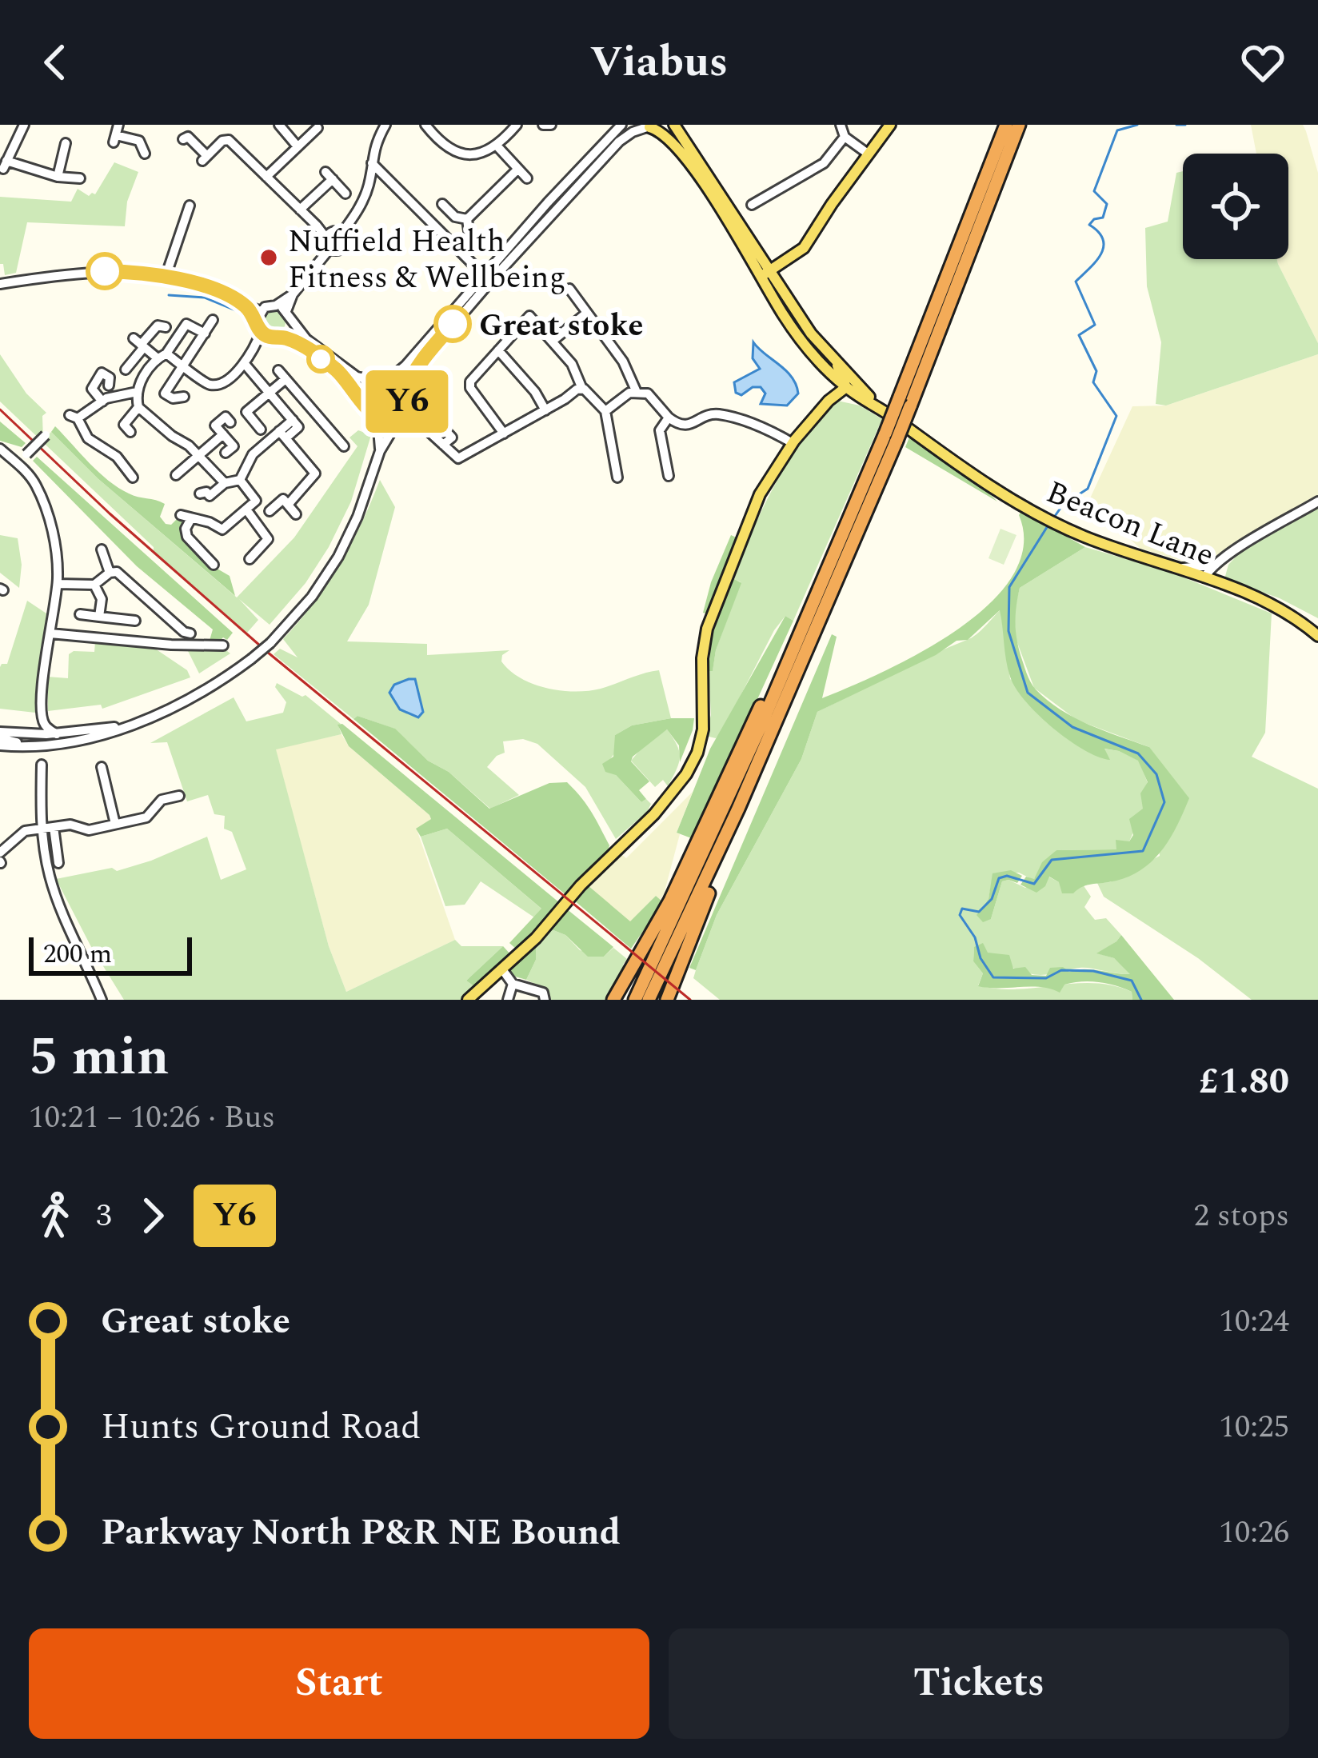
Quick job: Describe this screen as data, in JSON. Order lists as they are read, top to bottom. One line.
{"streets":{"main road":["Beacon Lane"]},"places":["Nuffield Health Fitness & Wellbeing","Great stoke"],"lines":["bus line Y6"],"scale_bar":"200 m","page":{"header":"Viabus","on_map":"Y6","scale":"200 m","heading":["5 min","10:21 – 10:26 · Bus","£1.80"],"legs":["3","Y6","2 stops"],"list":[{"name":"Great stoke","value":"10:24"},{"name":"Hunts Ground Road","value":"10:25"},{"name":"Parkway North P&R NE Bound","value":"10:26"}],"buttons":["Start","Tickets"]}}
